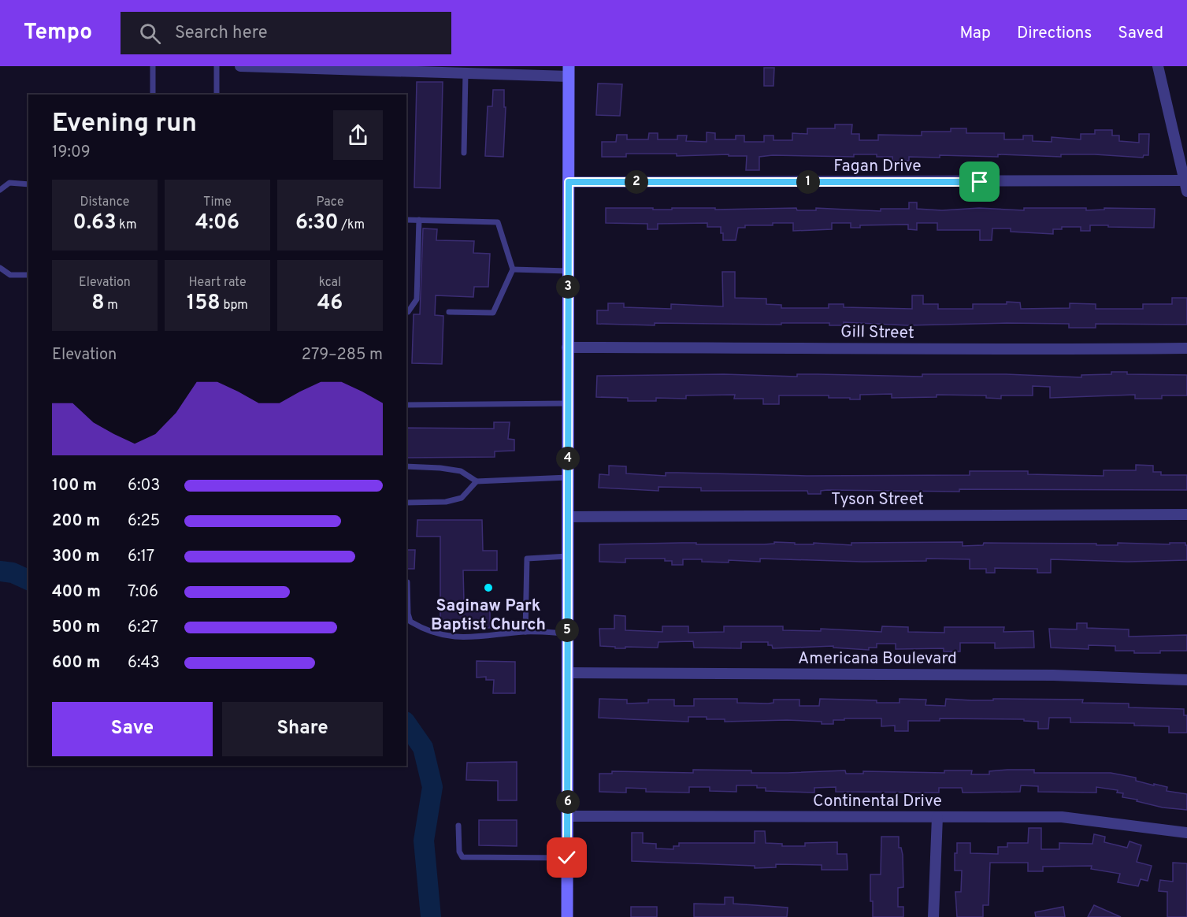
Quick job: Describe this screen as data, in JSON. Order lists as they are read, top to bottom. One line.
{"streets":{"street":["Fagan Drive","Gill Street","Tyson Street","Americana Boulevard","Continental Drive"]},"places":["Saginaw Park Baptist Church"],"page":{"header":"Tempo","search":"Search here","nav":["Map","Directions","Saved"],"heading":["Evening run","19:09"],"pins":["1","2","3","4","5","6"],"stats":[["Distance","0.63 km"],["Time","4:06"],["Pace","6:30 /km"],["Elevation","8 m"],["Heart rate","158 bpm"],["kcal","46"]],"chart":["Elevation","279–285 m"],"list":[{"name":"100 m","note":"6:03"},{"name":"200 m","note":"6:25"},{"name":"300 m","note":"6:17"},{"name":"400 m","note":"7:06"},{"name":"500 m","note":"6:27"},{"name":"600 m","note":"6:43"}],"buttons":["Save","Share"]}}
